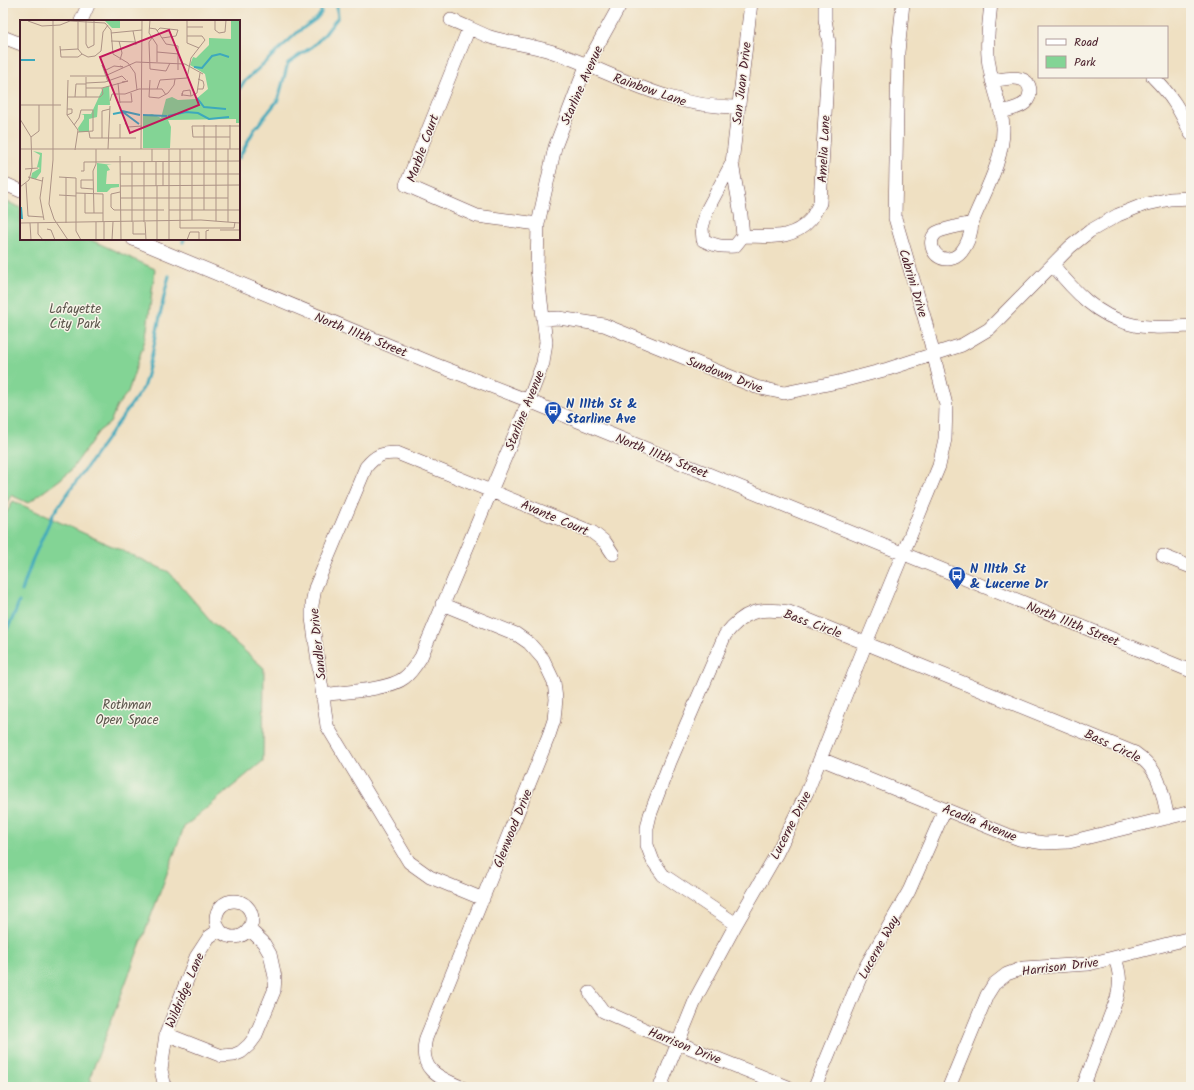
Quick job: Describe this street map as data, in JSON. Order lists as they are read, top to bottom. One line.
{"streets":{"street":["San Juan Drive","Starline Avenue","Rainbow Lane","Marble Court","Amelia Lane","Cabrini Drive","North 111th Street","Sundown Drive","Avante Court","Bass Circle","Sandler Drive","Acadia Avenue","Lucerne Drive","Glenwood Drive","Lucerne Way","Harrison Drive","Wildridge Lane"]},"crossings":[["San Juan Drive","Rainbow Lane"],["San Juan Drive","Amelia Lane"],["Starline Avenue","Rainbow Lane"],["Starline Avenue","Marble Court"],["Starline Avenue","North 111th Street"],["Starline Avenue","Sundown Drive"],["Starline Avenue","Avante Court"],["Starline Avenue","Sandler Drive"],["Starline Avenue","Glenwood Drive"],["Rainbow Lane","Marble Court"],["Cabrini Drive","North 111th Street"],["Cabrini Drive","Sundown Drive"],["Cabrini Drive","Lucerne Drive"],["North 111th Street","Lucerne Drive"],["Avante Court","Sandler Drive"],["Bass Circle","Acadia Avenue"],["Bass Circle","Lucerne Drive"],["Sandler Drive","Glenwood Drive"],["Acadia Avenue","Lucerne Drive"],["Acadia Avenue","Lucerne Way"],["Lucerne Drive","Harrison Drive"]],"parks":["Lafayette City Park","Rothman Open Space"],"places":{"bus stop":["N 111th St & Starline Ave","N 111th St & Lucerne Dr"]},"legend":["Road","Park"]}
